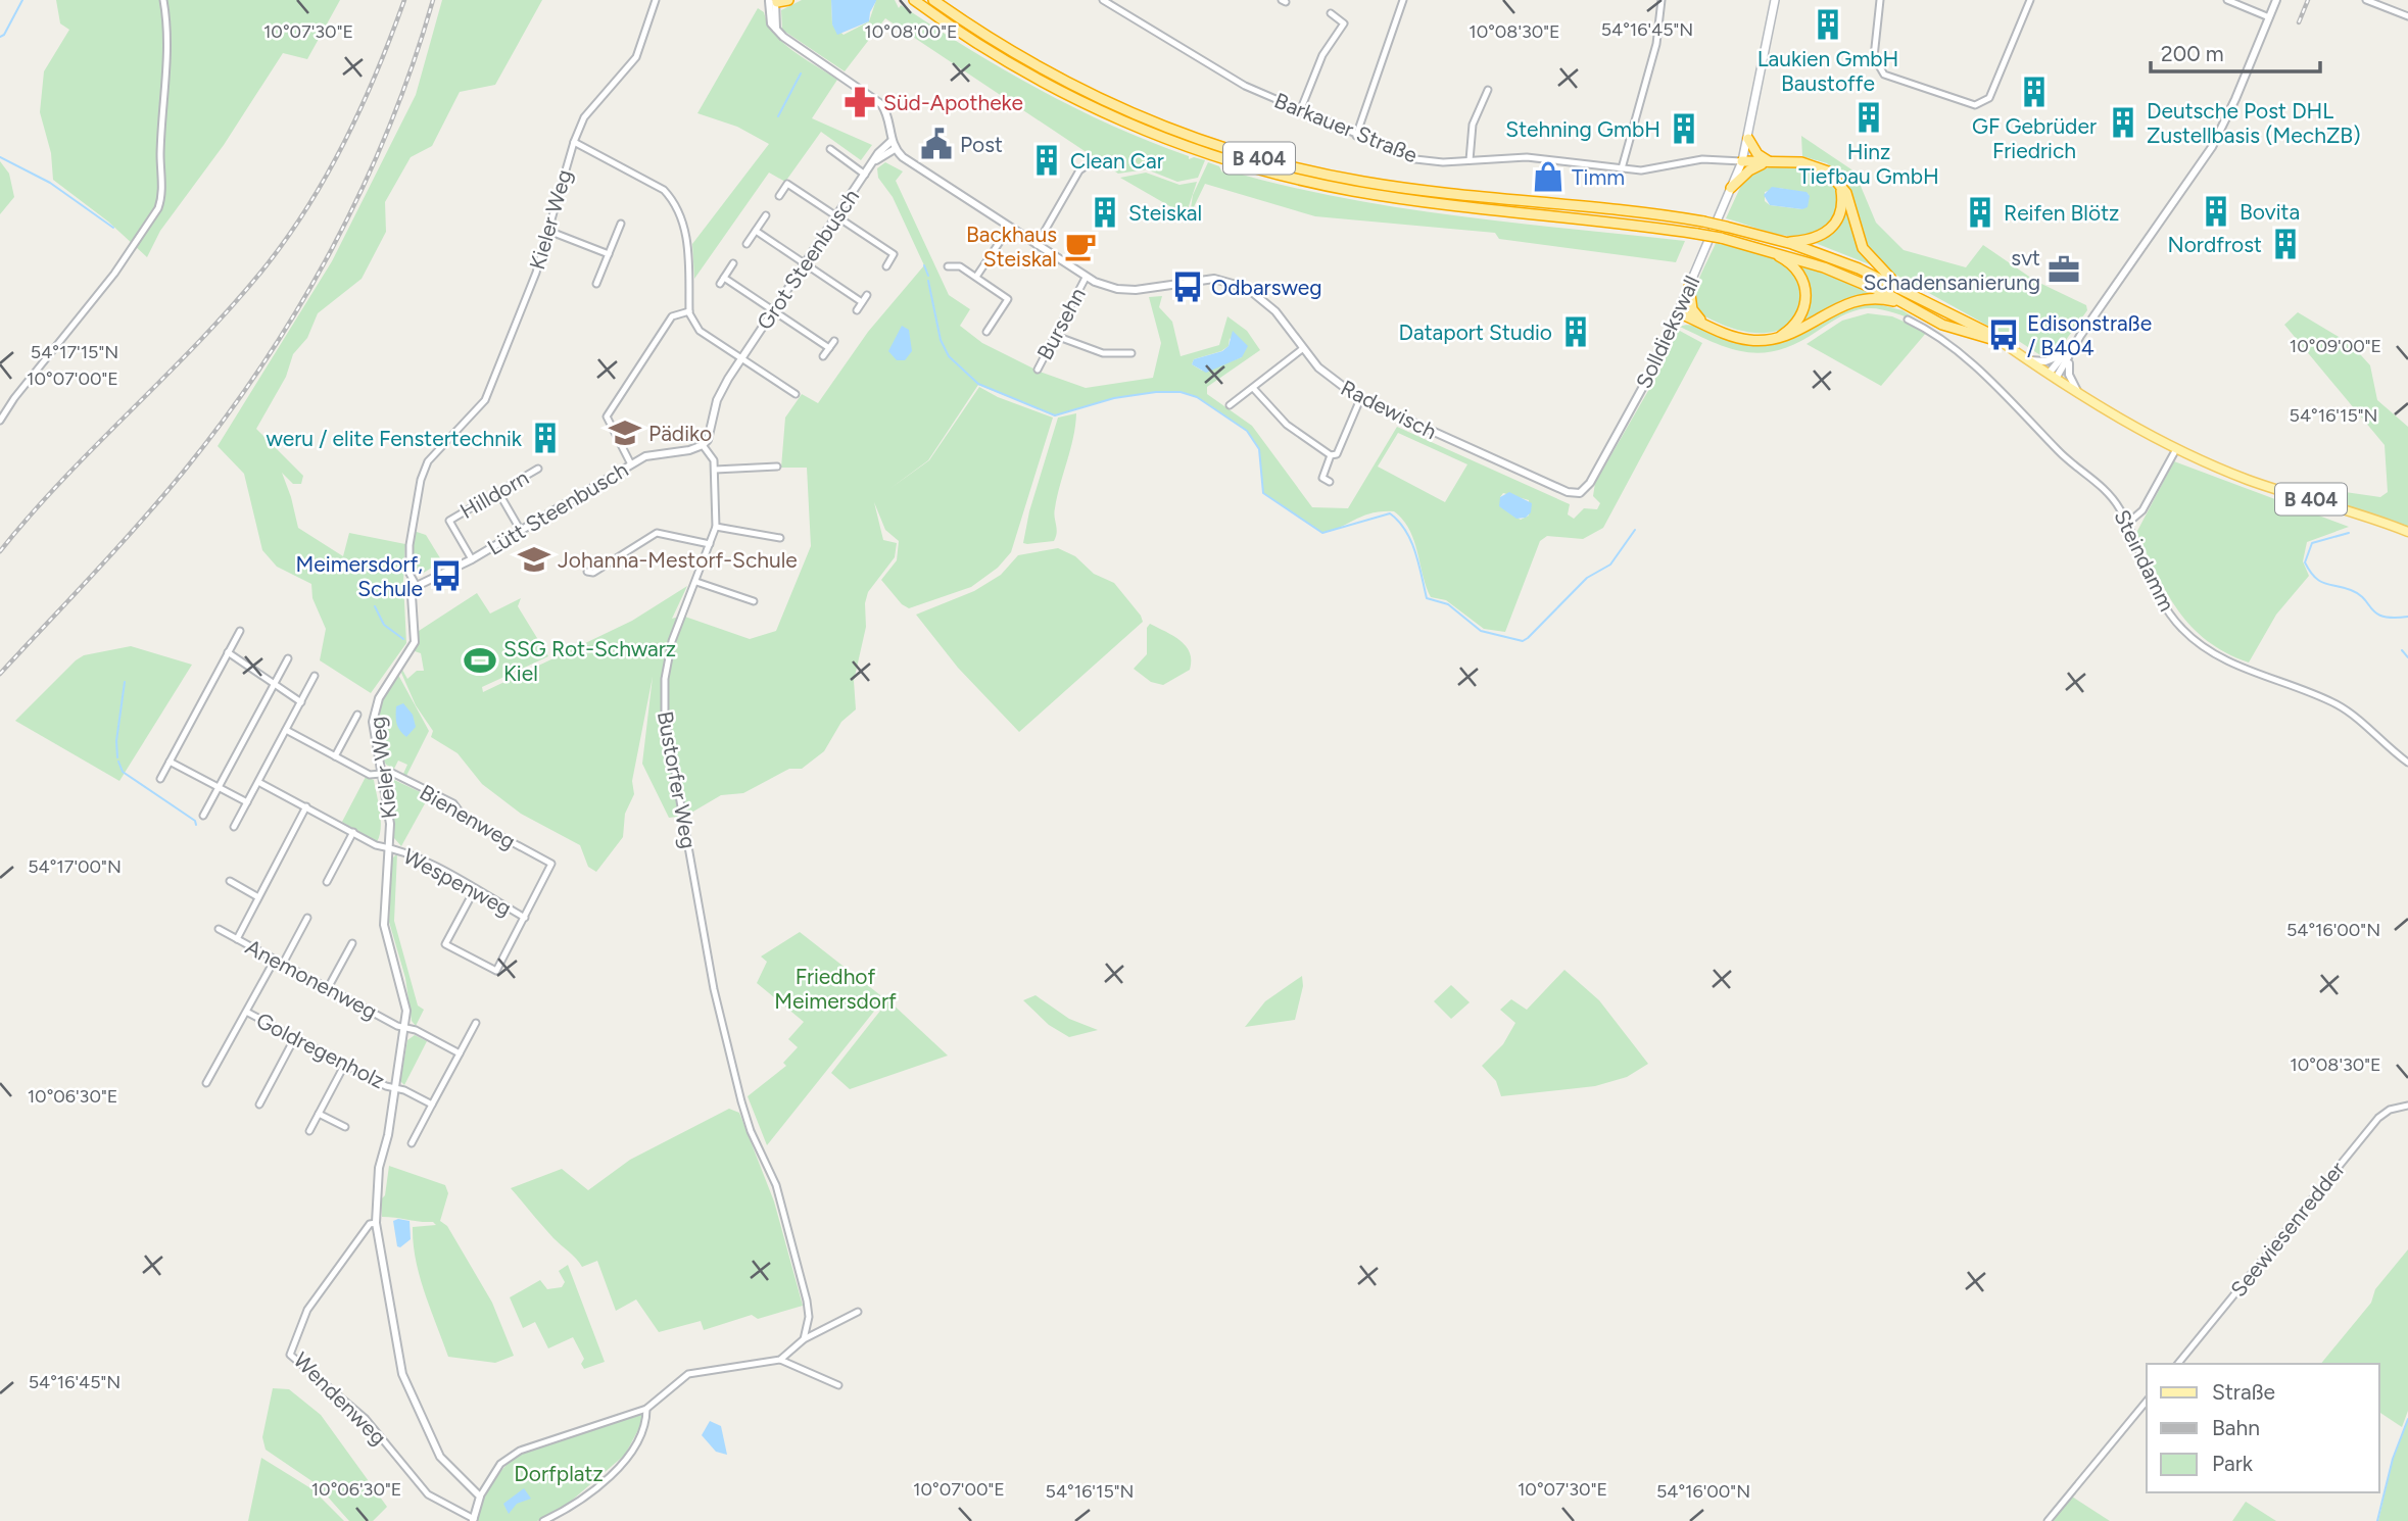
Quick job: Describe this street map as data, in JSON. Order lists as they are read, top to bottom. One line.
{"streets":{"highway":["B 404"],"main road":["Solldiekswall"],"street":["Barkauer Straße","Kieler Weg","Grot Steenbusch","Bursehn","Radewisch","Hilldorn","Lütt Steenbusch","Steindamm","Bustorfer Weg","Bienenweg","Wespenweg","Anemonenweg","Goldregenholz","Seewiesenredder","Wendenweg"]},"crossings":[["Barkauer Straße","Solldiekswall"],["Kieler Weg","Lütt Steenbusch"],["Kieler Weg","Bienenweg"],["Kieler Weg","Wespenweg"],["Kieler Weg","Anemonenweg"],["Kieler Weg","Goldregenholz"],["Kieler Weg","Wendenweg"],["Grot Steenbusch","Radewisch"],["Bursehn","Radewisch"],["Solldiekswall","Radewisch"],["Hilldorn","Lütt Steenbusch"],["Lütt Steenbusch","Bustorfer Weg"],["Bienenweg","Wespenweg"]],"parks":["Friedhof Meimersdorf","Dorfplatz"],"places":{"building":["Laukien GmbH Baustoffe","GF Gebrüder Friedrich","Hinz Tiefbau GmbH","Deutsche Post DHL Zustellbasis (MechZB)","Stehning GmbH","Clean Car","Bovita","Steiskal","Reifen Blötz","Nordfrost","Dataport Studio","weru / elite Fenstertechnik"],"pharmacy":["Süd-Apotheke"],"public building":["Post"],"shop":["Timm"],"cafe":["Backhaus Steiskal"],"office":["svt Schadensanierung"],"bus stop":["Odbarsweg","Edisonstraße / B404","Meimersdorf, Schule"],"school or university":["Pädiko","Johanna-Mestorf-Schule"],"sports":["SSG Rot-Schwarz Kiel"]},"legend":["Straße","Bahn","Park"],"scale_bar":"200 m","coordinates":["54°16'45\"N","10°08'00\"E","10°08'30\"E","10°07'30\"E","10°09'00\"E","54°17'15\"N","10°07'00\"E","54°16'15\"N","54°17'00\"N","54°16'00\"N","10°06'30\"E"]}
